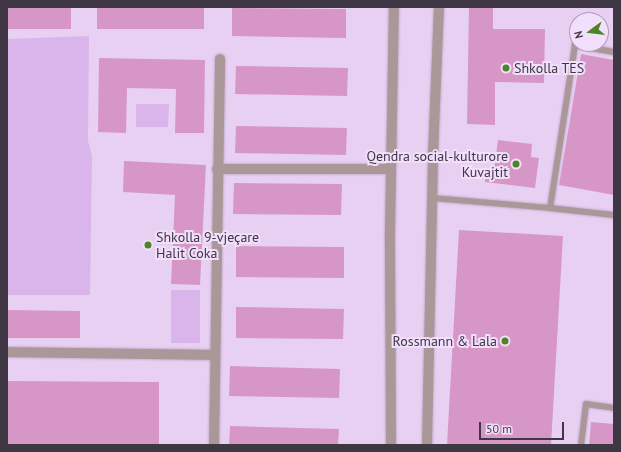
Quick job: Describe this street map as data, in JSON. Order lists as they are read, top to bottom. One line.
{"places":["Shkolla TES","Qendra social-kulturore Kuvajtit","Shkolla 9-vjeçare Halit Coka","Rossmann & Lala"],"scale_bar":"50 m","north":"left"}
